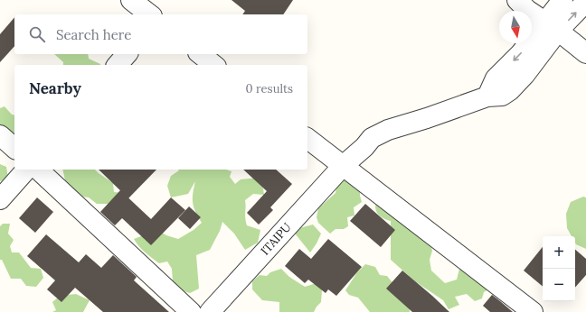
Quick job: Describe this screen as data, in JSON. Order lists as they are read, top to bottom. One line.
{"streets":{"street":["ITAIPU"]},"north":"bottom","page":{"search":"Search here","heading":["Nearby","0 results"],"map_buttons":["+","−"]}}
